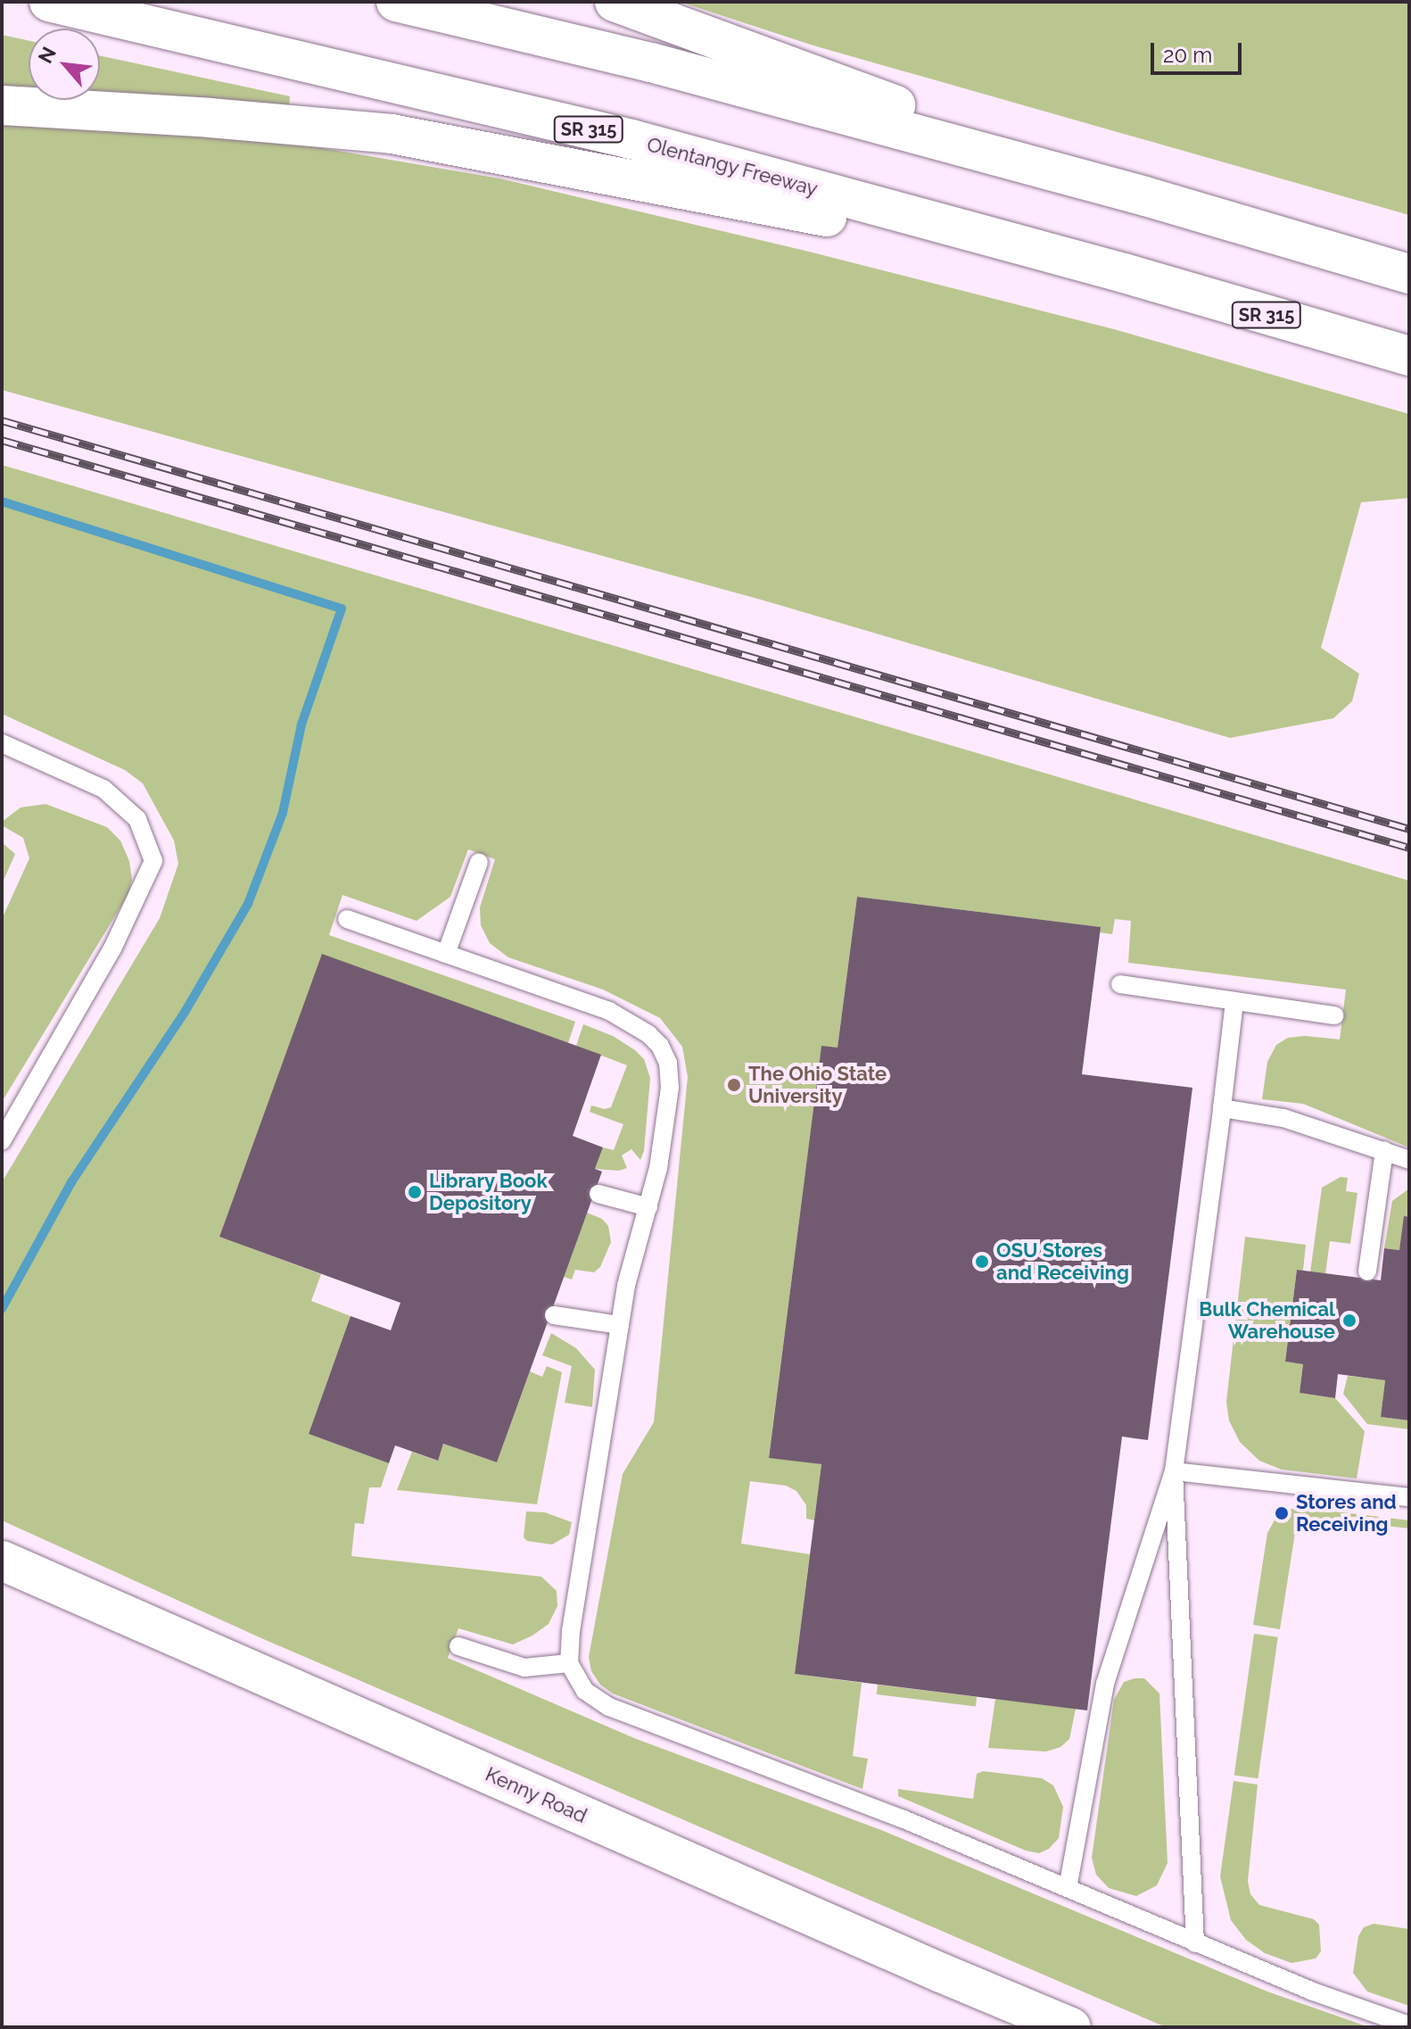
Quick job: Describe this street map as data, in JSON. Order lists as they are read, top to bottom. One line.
{"streets":{"main road":["SR 315","Olentangy Freeway","Kenny Road"]},"places":["The Ohio State University","Library Book Depository","OSU Stores and Receiving","Bulk Chemical Warehouse","Stores and Receiving"],"scale_bar":"20 m","north":"top left"}
